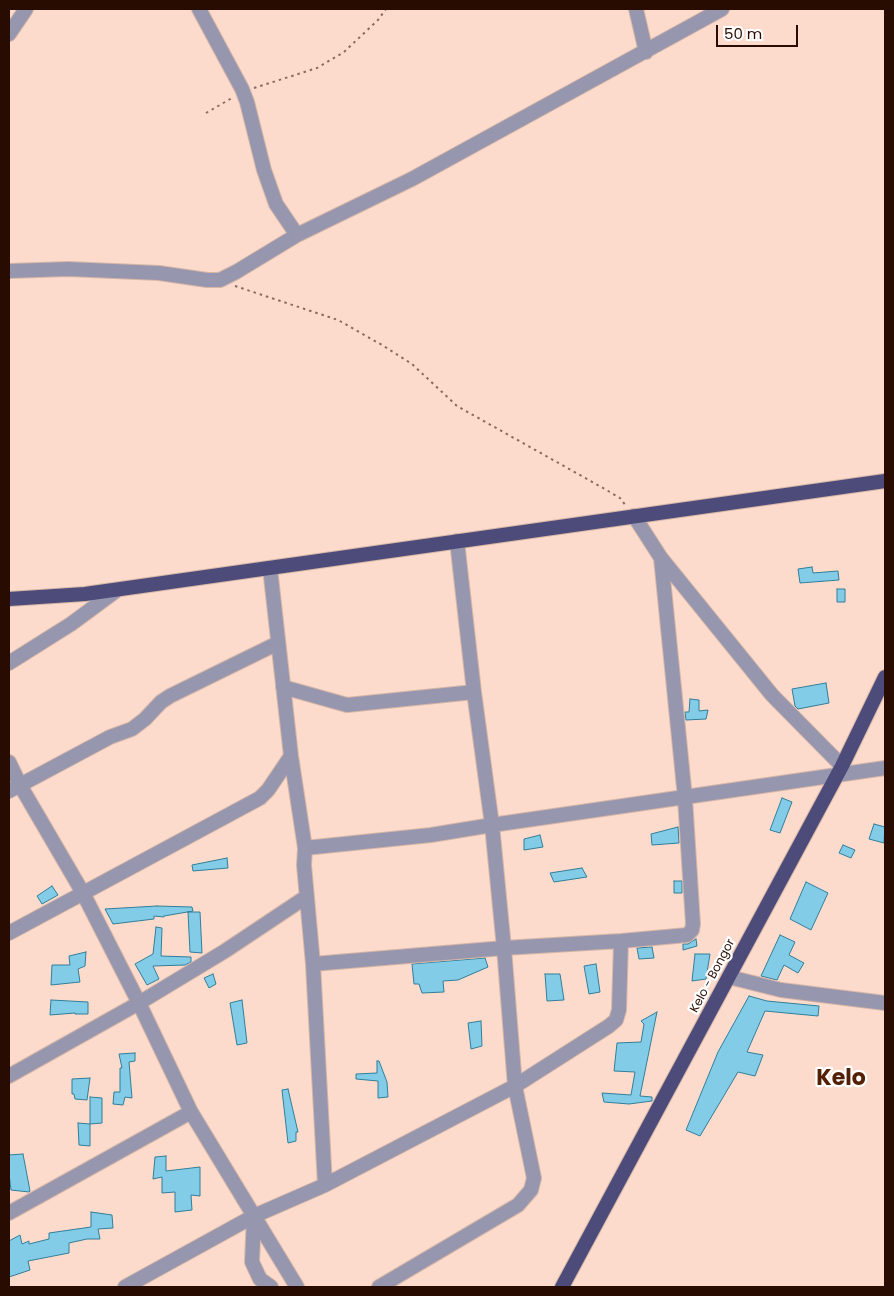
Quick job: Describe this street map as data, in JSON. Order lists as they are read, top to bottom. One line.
{"streets":{"highway":["Kelo - Bongor"]},"districts":["Kelo"],"scale_bar":"50 m"}
